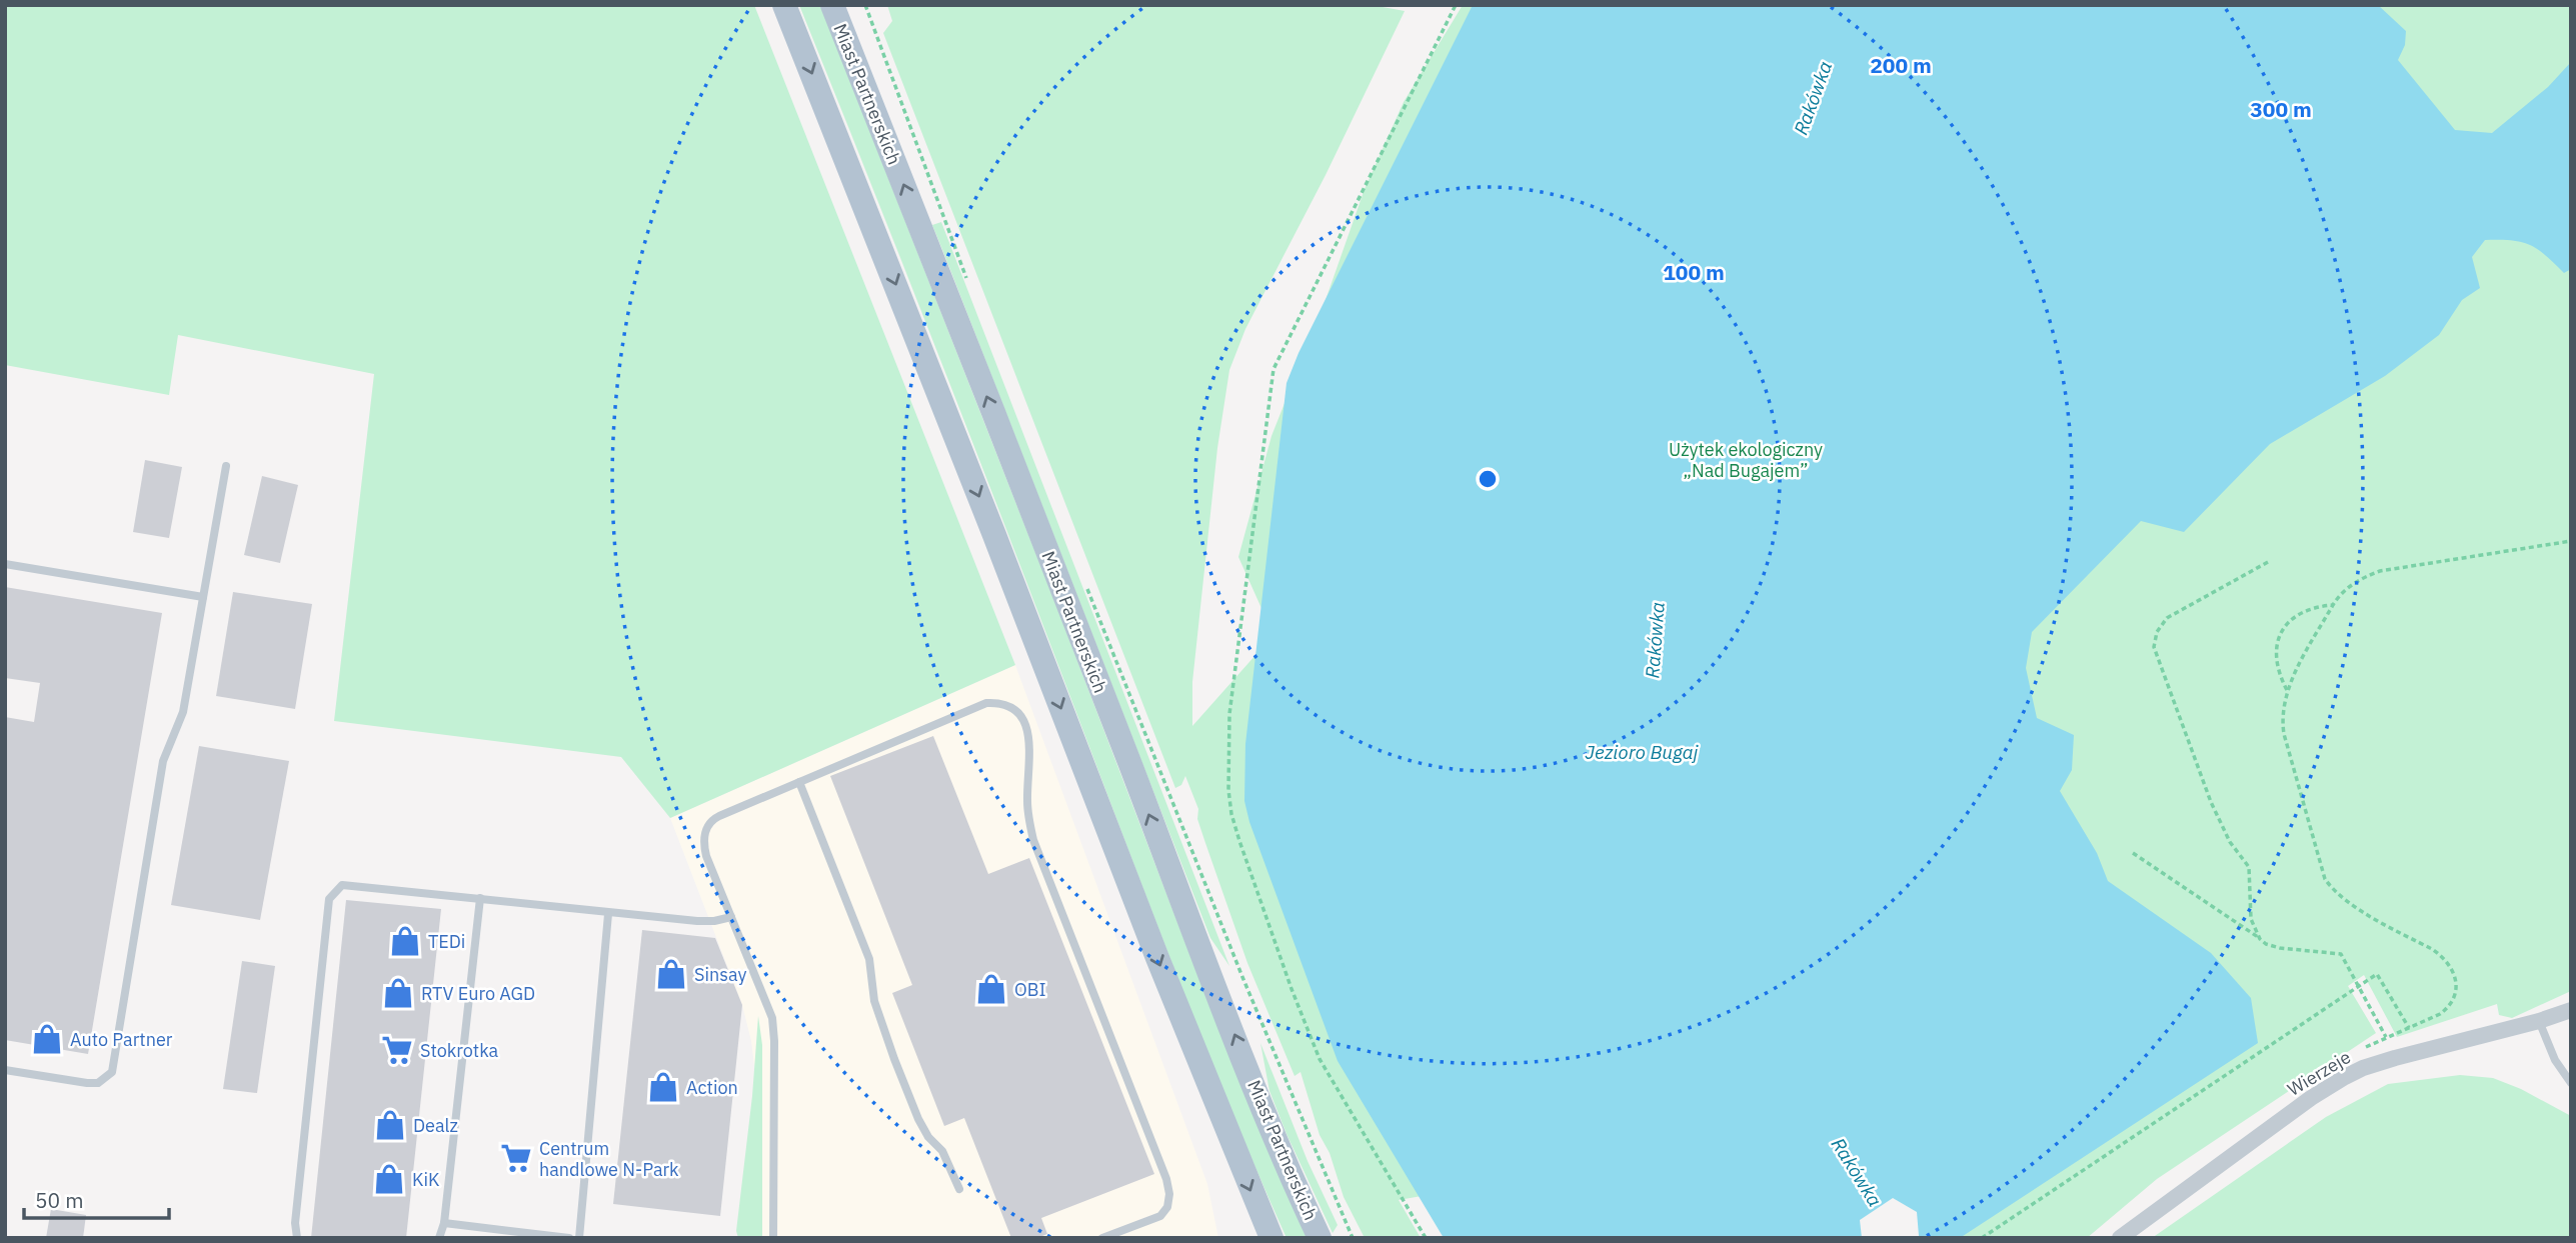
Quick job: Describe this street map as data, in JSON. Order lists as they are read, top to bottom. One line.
{"streets":{"main road":["Miast Partnerskich"],"street":["Wierzeje"]},"water":["Rakówka","Jezioro Bugaj"],"parks":["Użytek ekologiczny „Nad Bugajem”"],"places":{"shop":["TEDi","Sinsay","OBI","RTV Euro AGD","Auto Partner","Action","Dealz","KiK"],"supermarket":["Stokrotka","Centrum handlowe N-Park"]},"scale_bar":"50 m","rings":["200 m","300 m","100 m"]}
